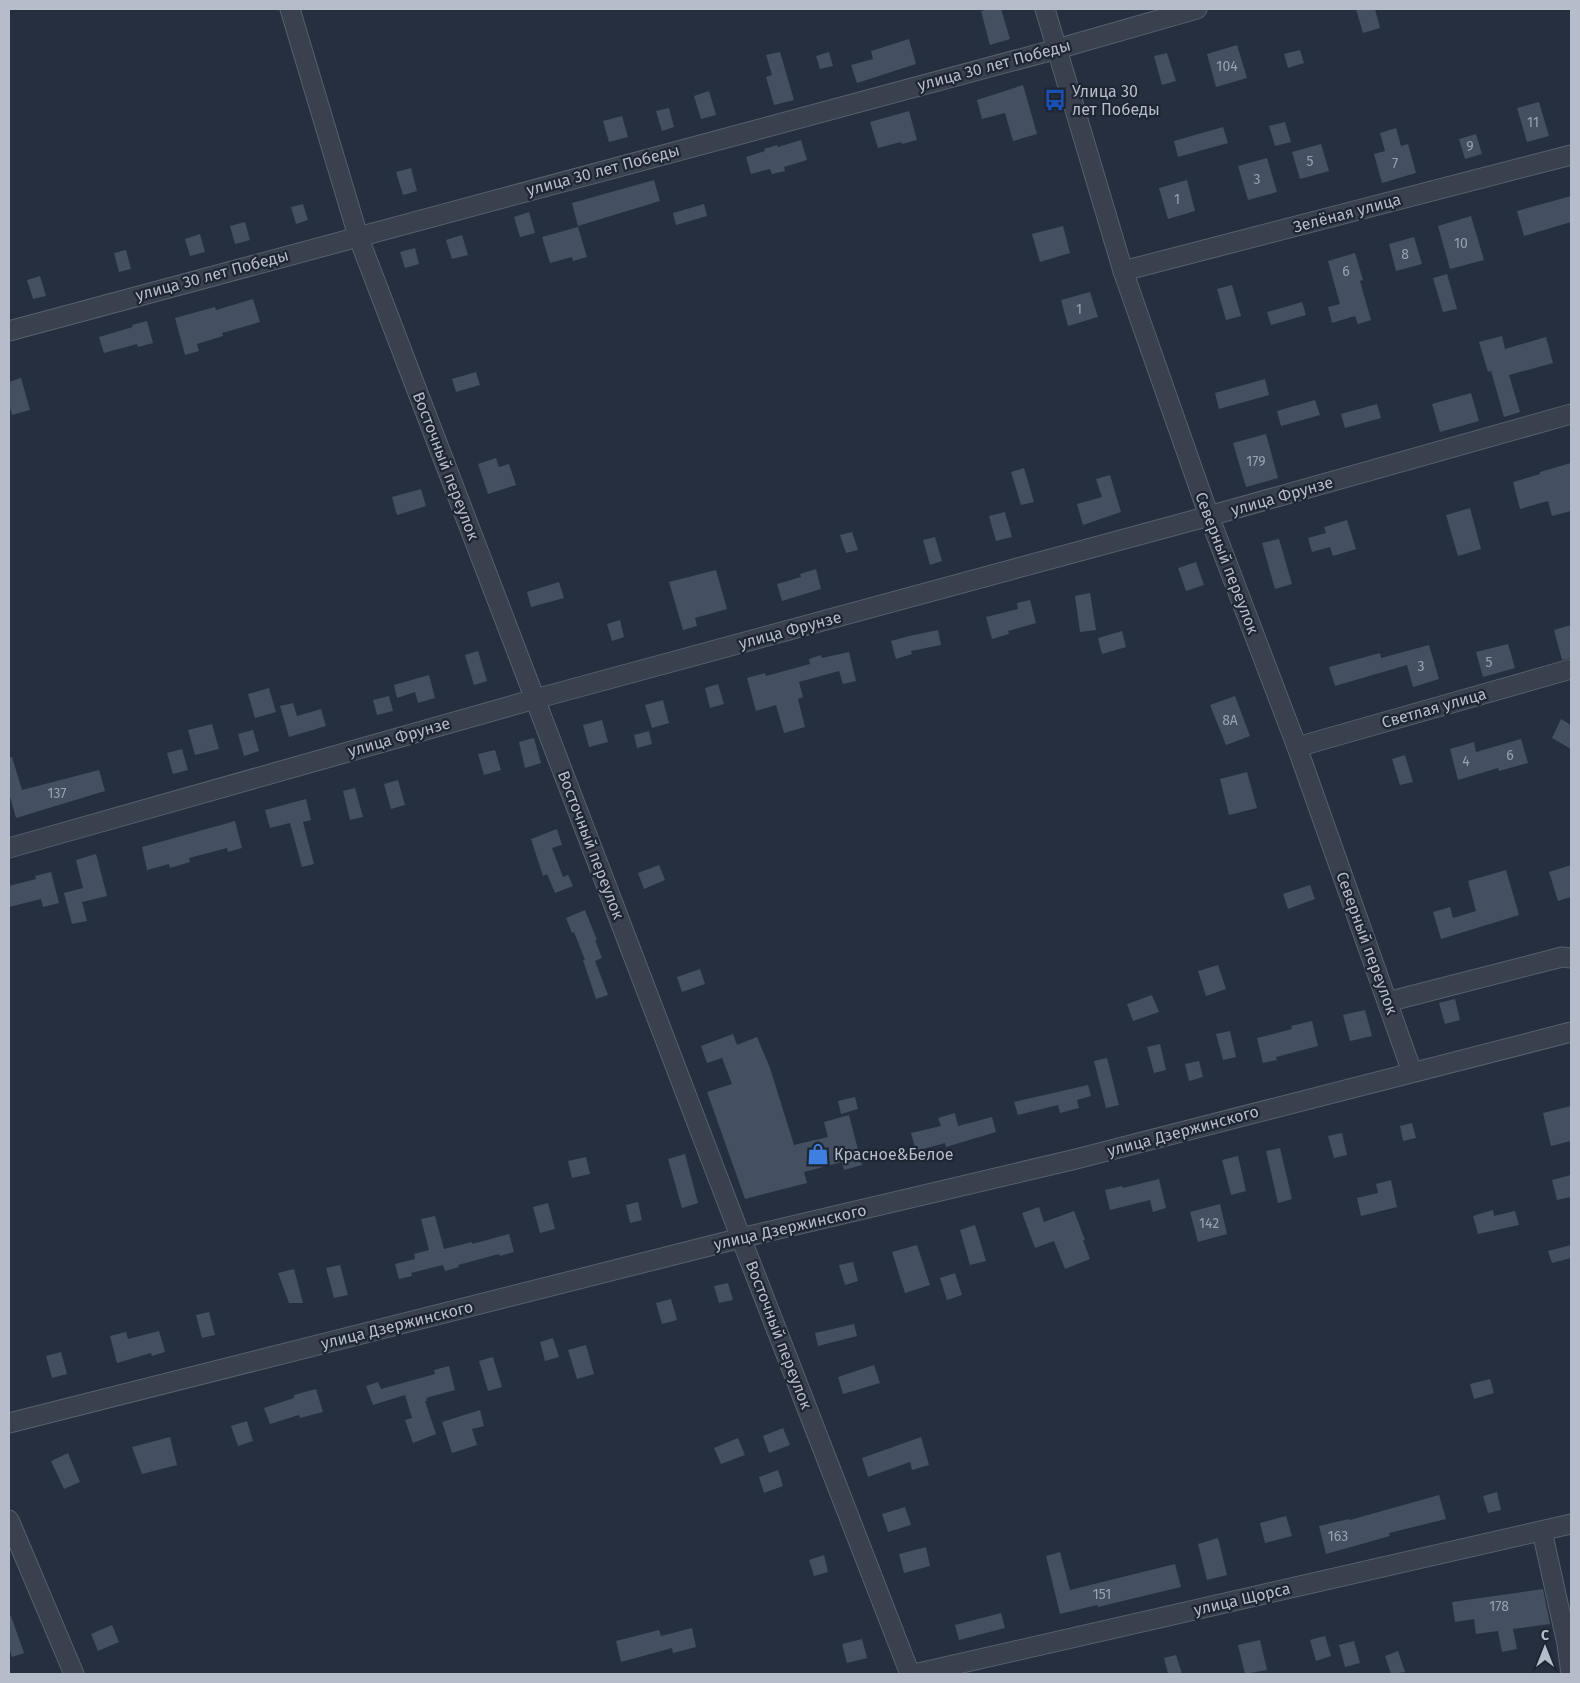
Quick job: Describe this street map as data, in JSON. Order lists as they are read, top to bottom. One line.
{"streets":{"street":["улица 30 лет Победы","Зелёная улица","Восточный переулок","улица Фрунзе","Северный переулок","Светлая улица","улица Дзержинского","улица Щорса"]},"crossings":[["улица 30 лет Победы","Восточный переулок"],["улица 30 лет Победы","Северный переулок"],["Зелёная улица","Северный переулок"],["Восточный переулок","улица Фрунзе"],["Восточный переулок","улица Дзержинского"],["Восточный переулок","улица Щорса"],["улица Фрунзе","Северный переулок"],["Северный переулок","Светлая улица"],["Северный переулок","улица Дзержинского"]],"places":{"bus stop":["Улица 30 лет Победы"],"shop":["Красное&Белое"]},"house_numbers":["104","11","9","5","7","3","1","10","8","6","1","179","5","3","8А","6","4","137","142","163","151","178"],"north":"top"}
